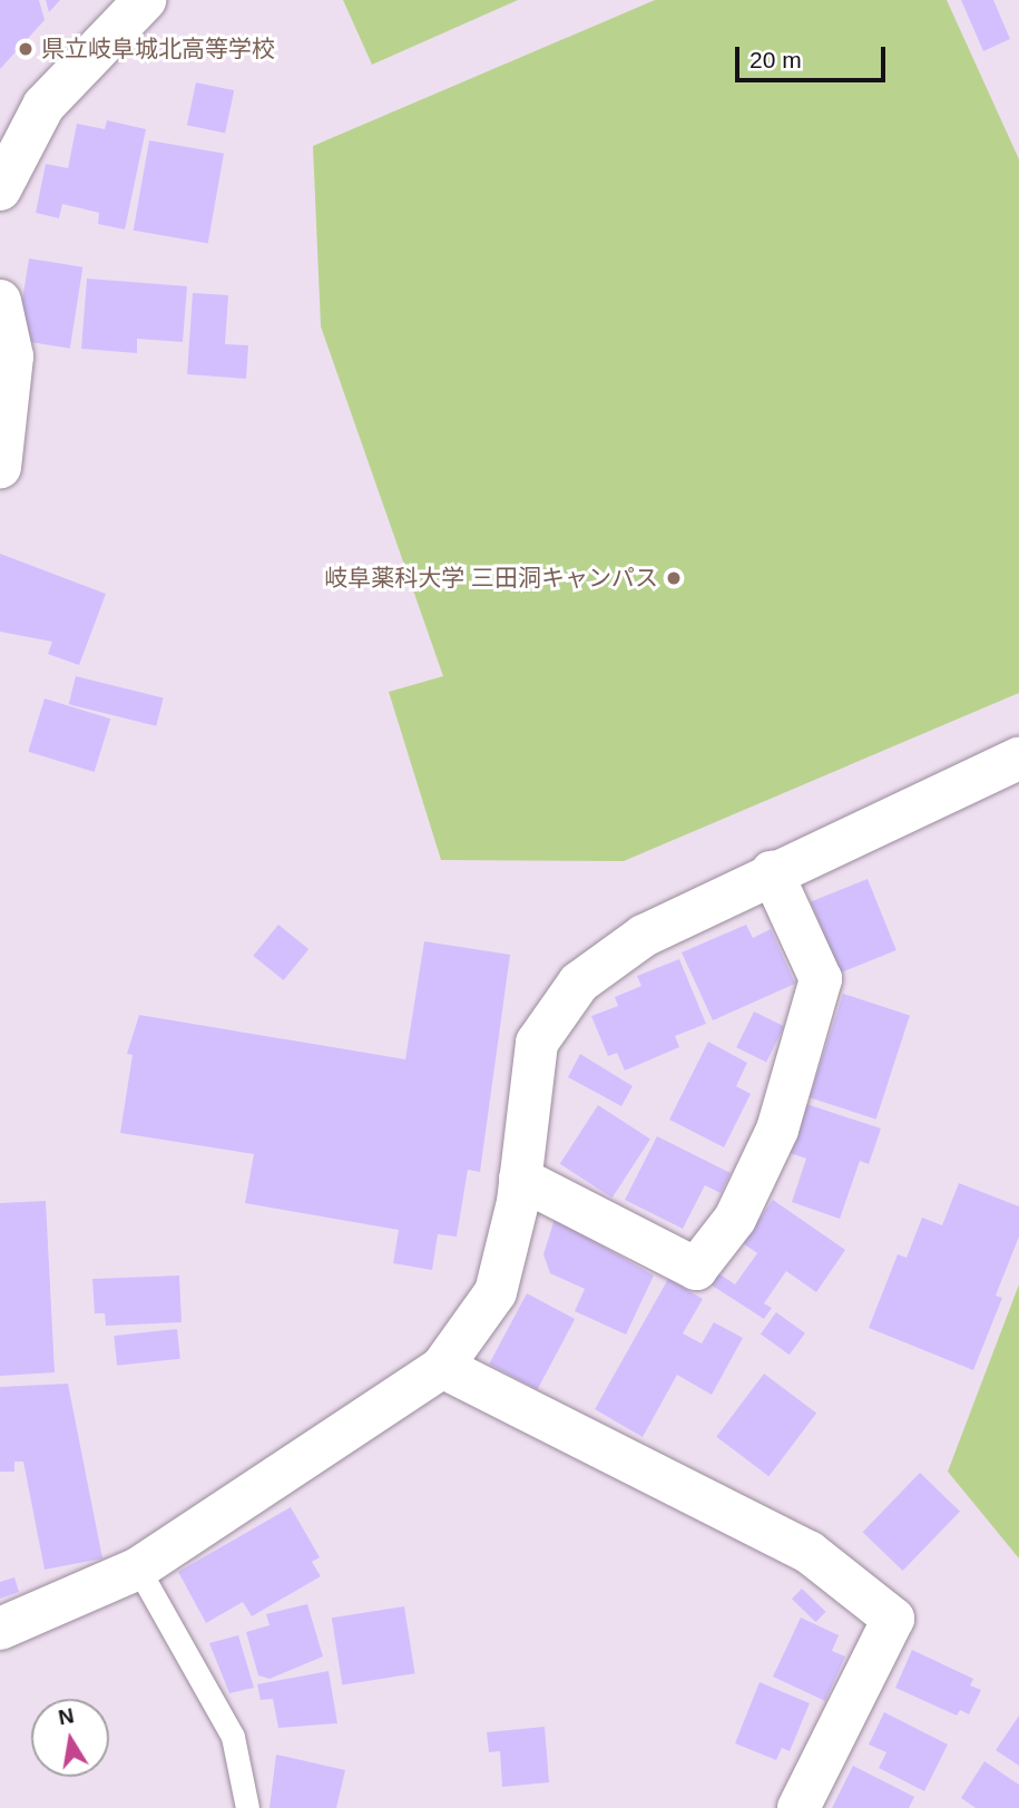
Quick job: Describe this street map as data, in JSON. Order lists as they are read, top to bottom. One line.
{"places":["県立岐阜城北高等学校","岐阜薬科大学 三田洞キャンパス"],"scale_bar":"20 m","north":"top"}
